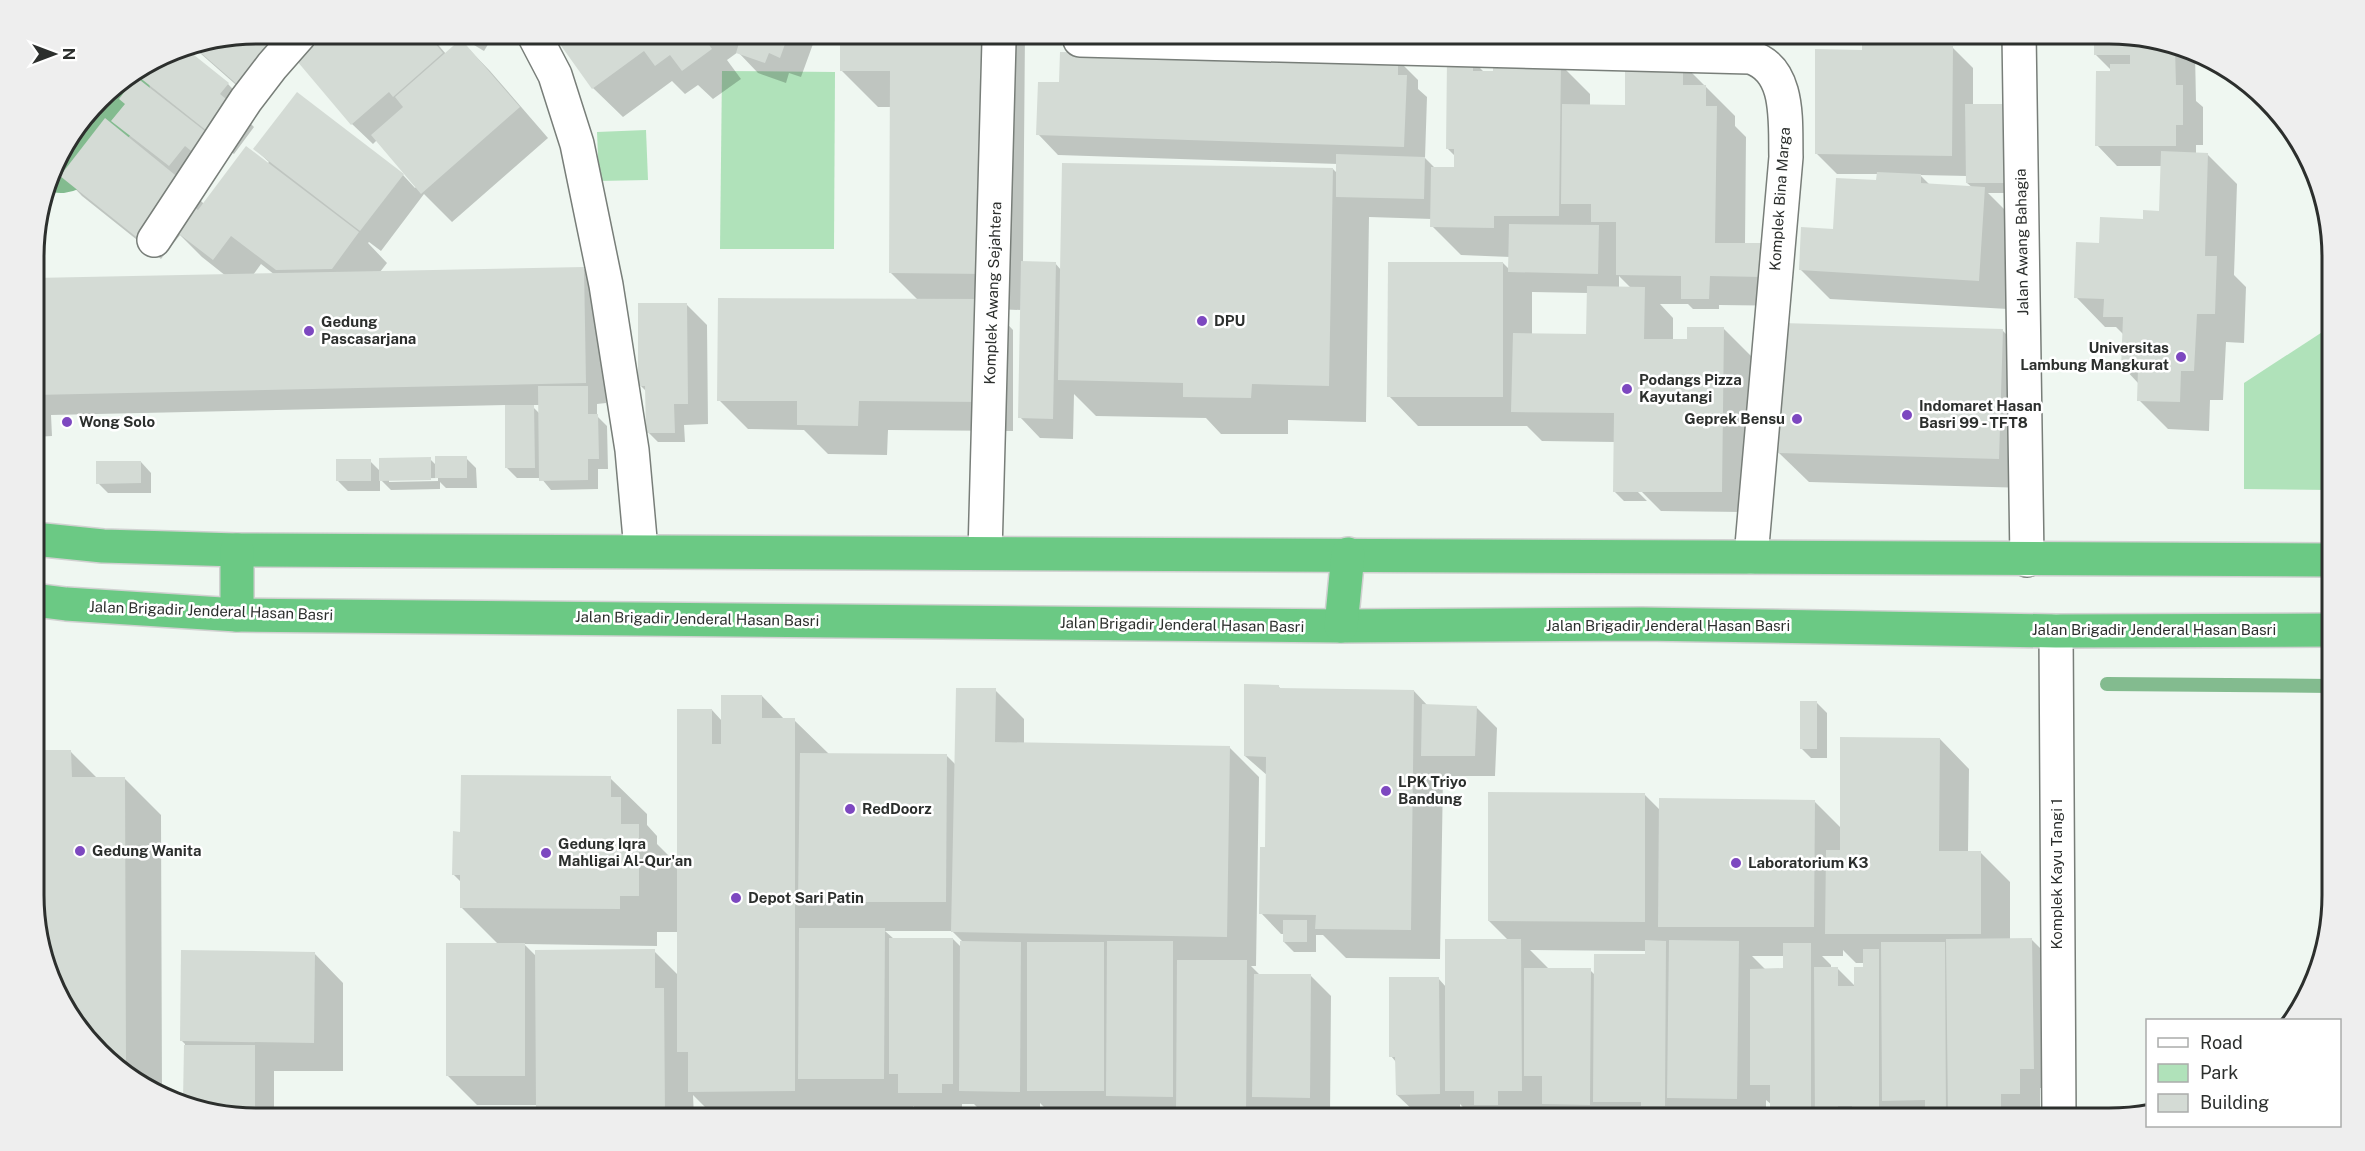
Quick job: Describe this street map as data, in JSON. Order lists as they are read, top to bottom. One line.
{"streets":{"highway":["Jalan Brigadir Jenderal Hasan Basri"],"street":["Komplek Bina Marga","Jalan Awang Bahagia","Komplek Awang Sejahtera","Komplek Kayu Tangi 1"]},"crossings":[["Jalan Brigadir Jenderal Hasan Basri","Komplek Kayu Tangi 1"]],"places":["DPU","Gedung Pascasarjana","Universitas Lambung Mangkurat","Podangs Pizza Kayutangi","Indomaret Hasan Basri 99 - TFT8","Geprek Bensu","Wong Solo","LPK Triyo Bandung","RedDoorz","Gedung Wanita","Gedung Iqra Mahligai Al-Qur'an","Laboratorium K3","Depot Sari Patin"],"legend":["Road","Park","Building"],"north":"right"}
